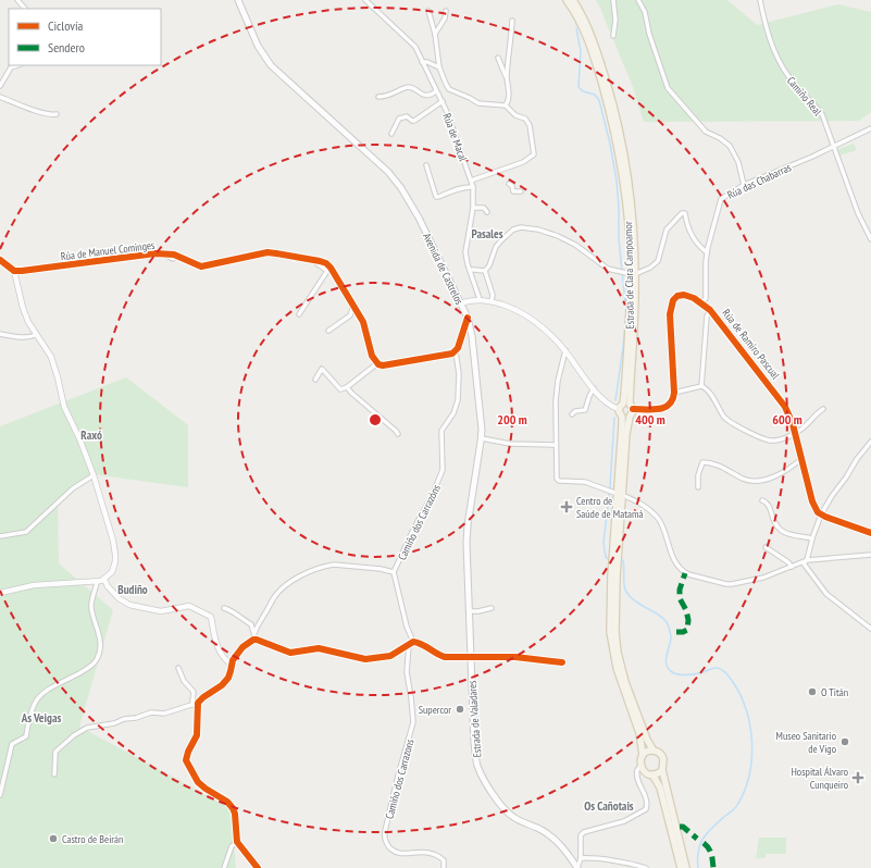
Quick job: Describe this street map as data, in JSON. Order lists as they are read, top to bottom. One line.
{"streets":{"main road":["Avenida de Castrelos","Estrada de Clara Campoamor","Estrada de Valadares"],"street":["Camiño Real","Rúa de Macal","Rúa das Chabarras","Rúa de Manuel Cominges","Rúa de Ramiro Pascual","Camiño dos Carrazóns","Camiño dos Carrazons"]},"crossings":[["Camiño Real","Rúa das Chabarras"],["Rúa das Chabarras","Rúa de Ramiro Pascual"],["Avenida de Castrelos","Estrada de Valadares"]],"districts":["Pasales","Raxó","Budiño","As Veigas","Os Cañotais"],"places":{"health":["Centro de Saúde de Matamá","Hospital Álvaro Cunqueiro"],"other":["O Titán","Supercor","Museo Sanitario de Vigo","Castro de Beirán"]},"legend":["Ciclovía","Sendero"],"rings":["200 m","400 m","600 m"]}
